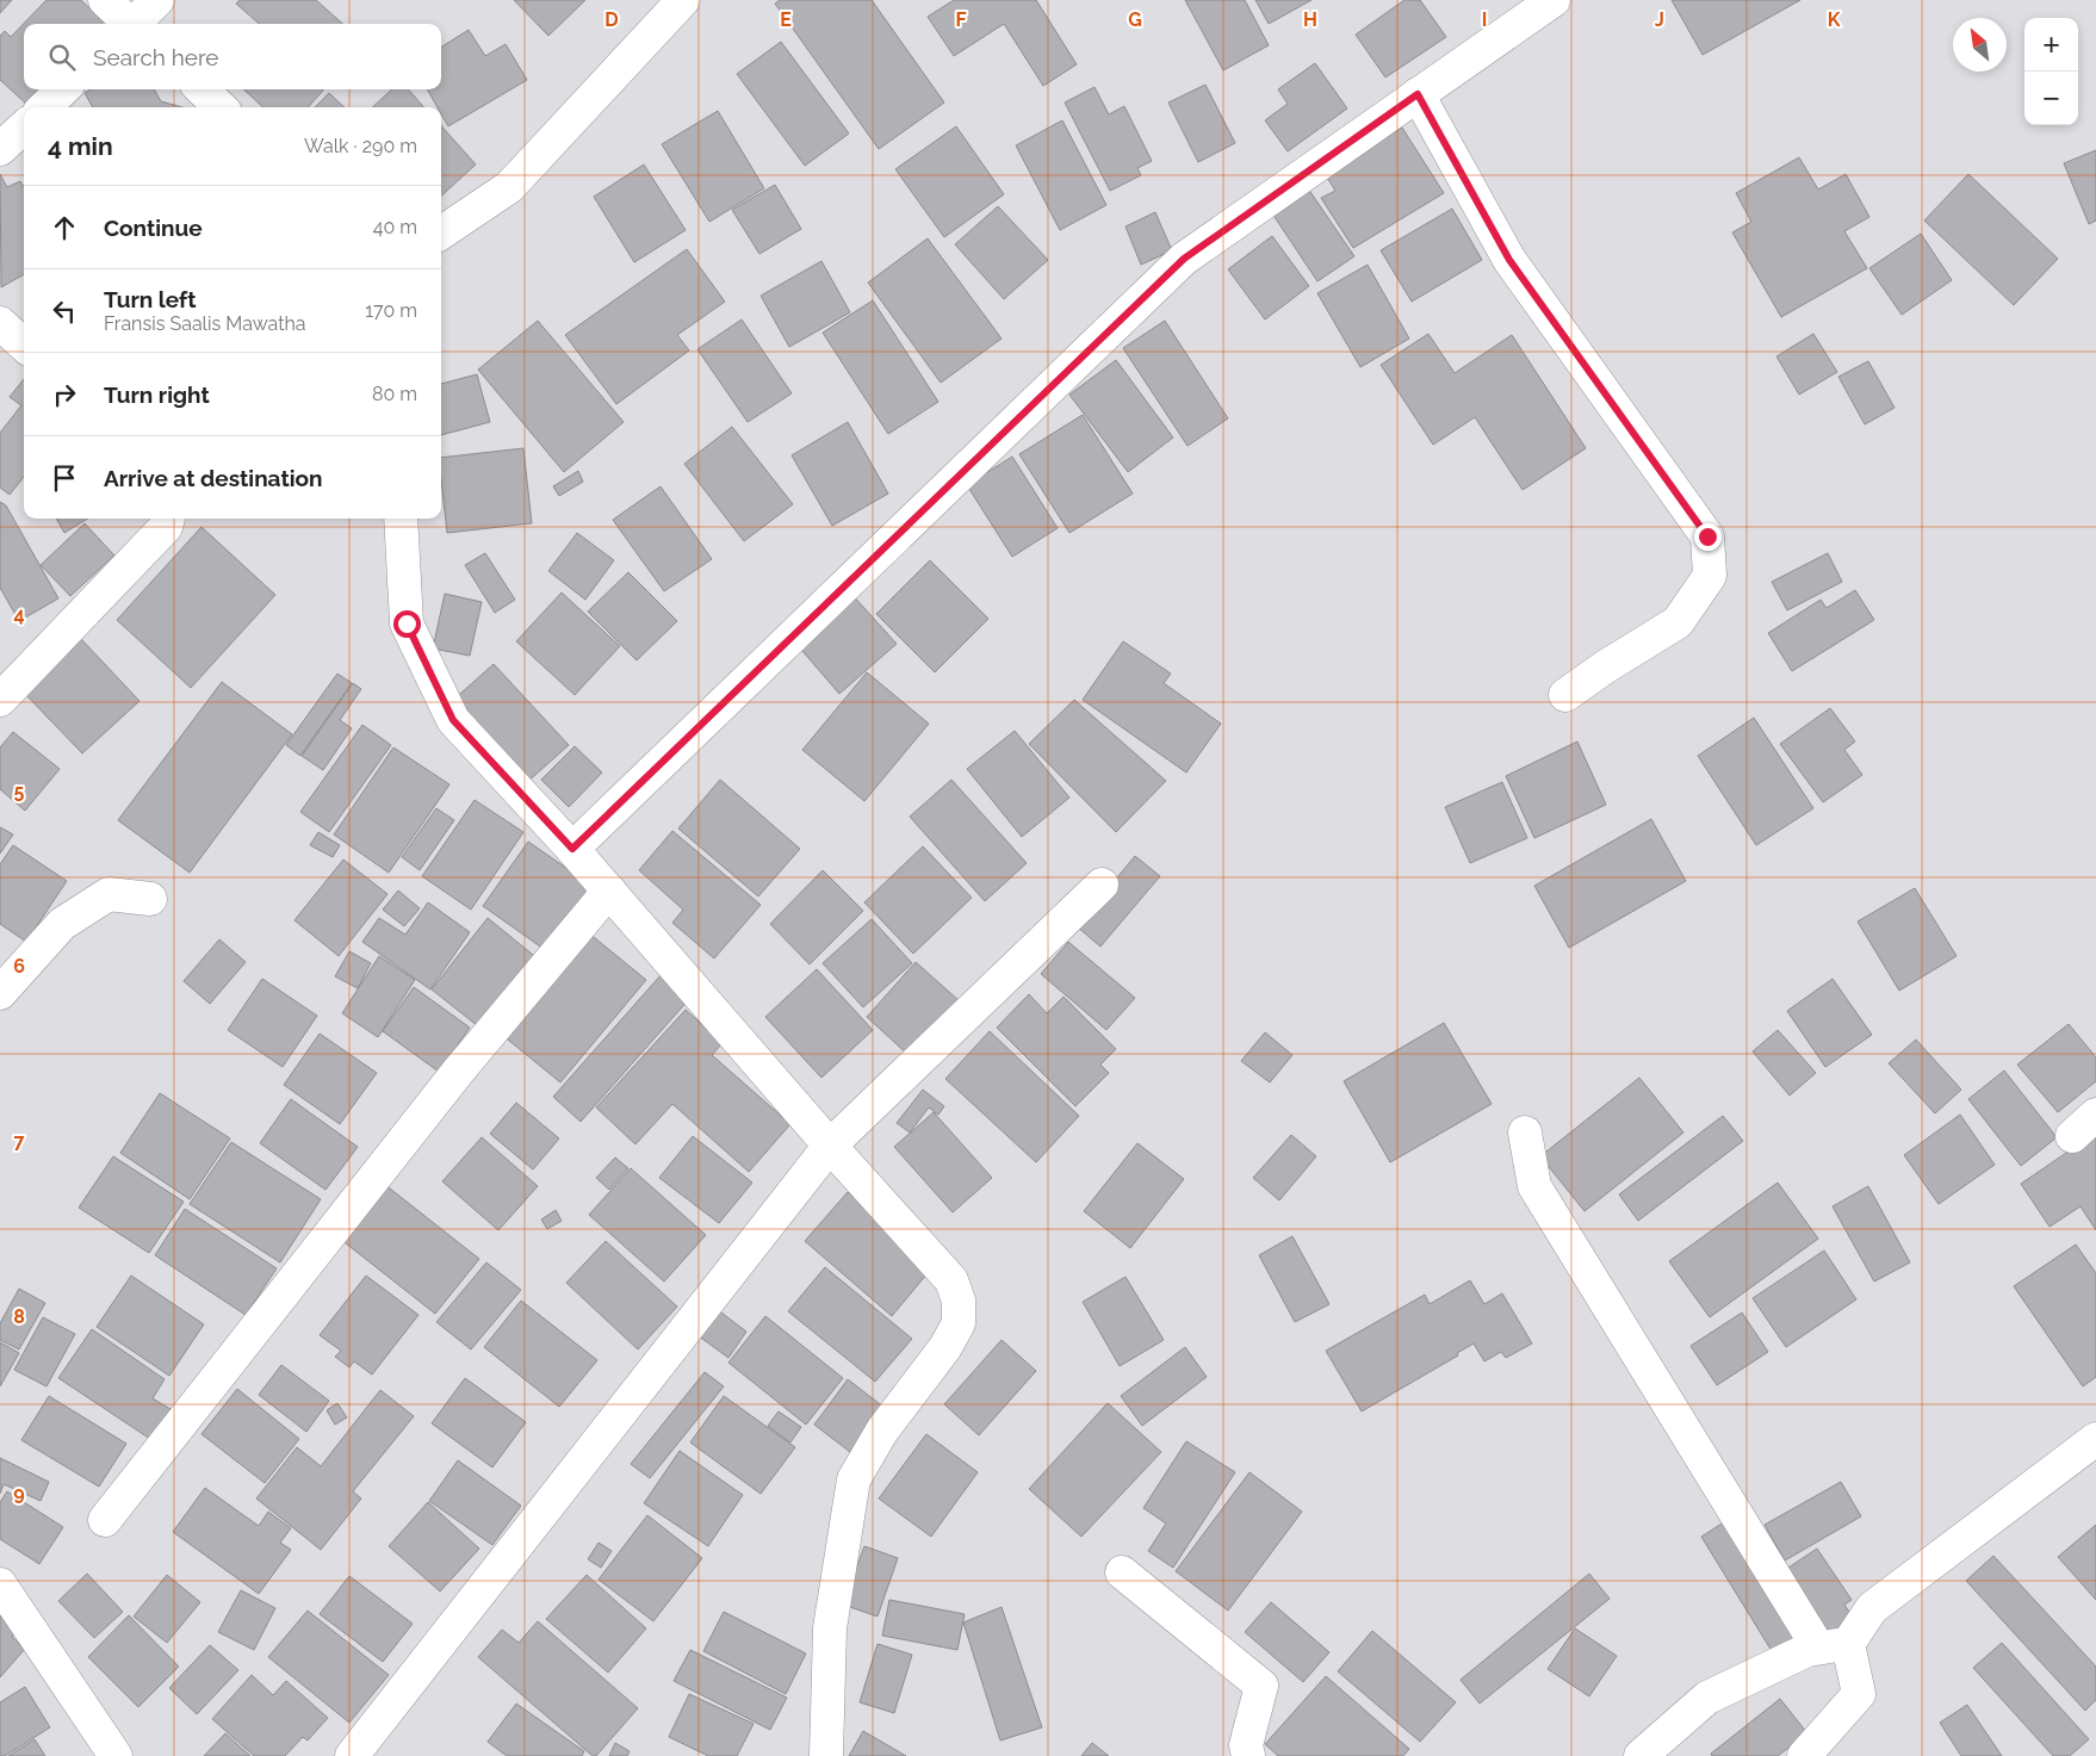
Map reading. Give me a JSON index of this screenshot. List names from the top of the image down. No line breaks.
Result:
{"north":"top left","page":{"map_buttons":["+","−"],"search":"Search here","heading":["4 min","Walk · 290 m"],"list":[["Continue","40 m"],["Turn left","Fransis Saalis Mawatha","170 m"],["Turn right","80 m"],"Arrive at destination"]},"grid":{"columns":["D","E","F","G","H","I","J","K"],"rows":["4","5","6","7","8","9"]}}
